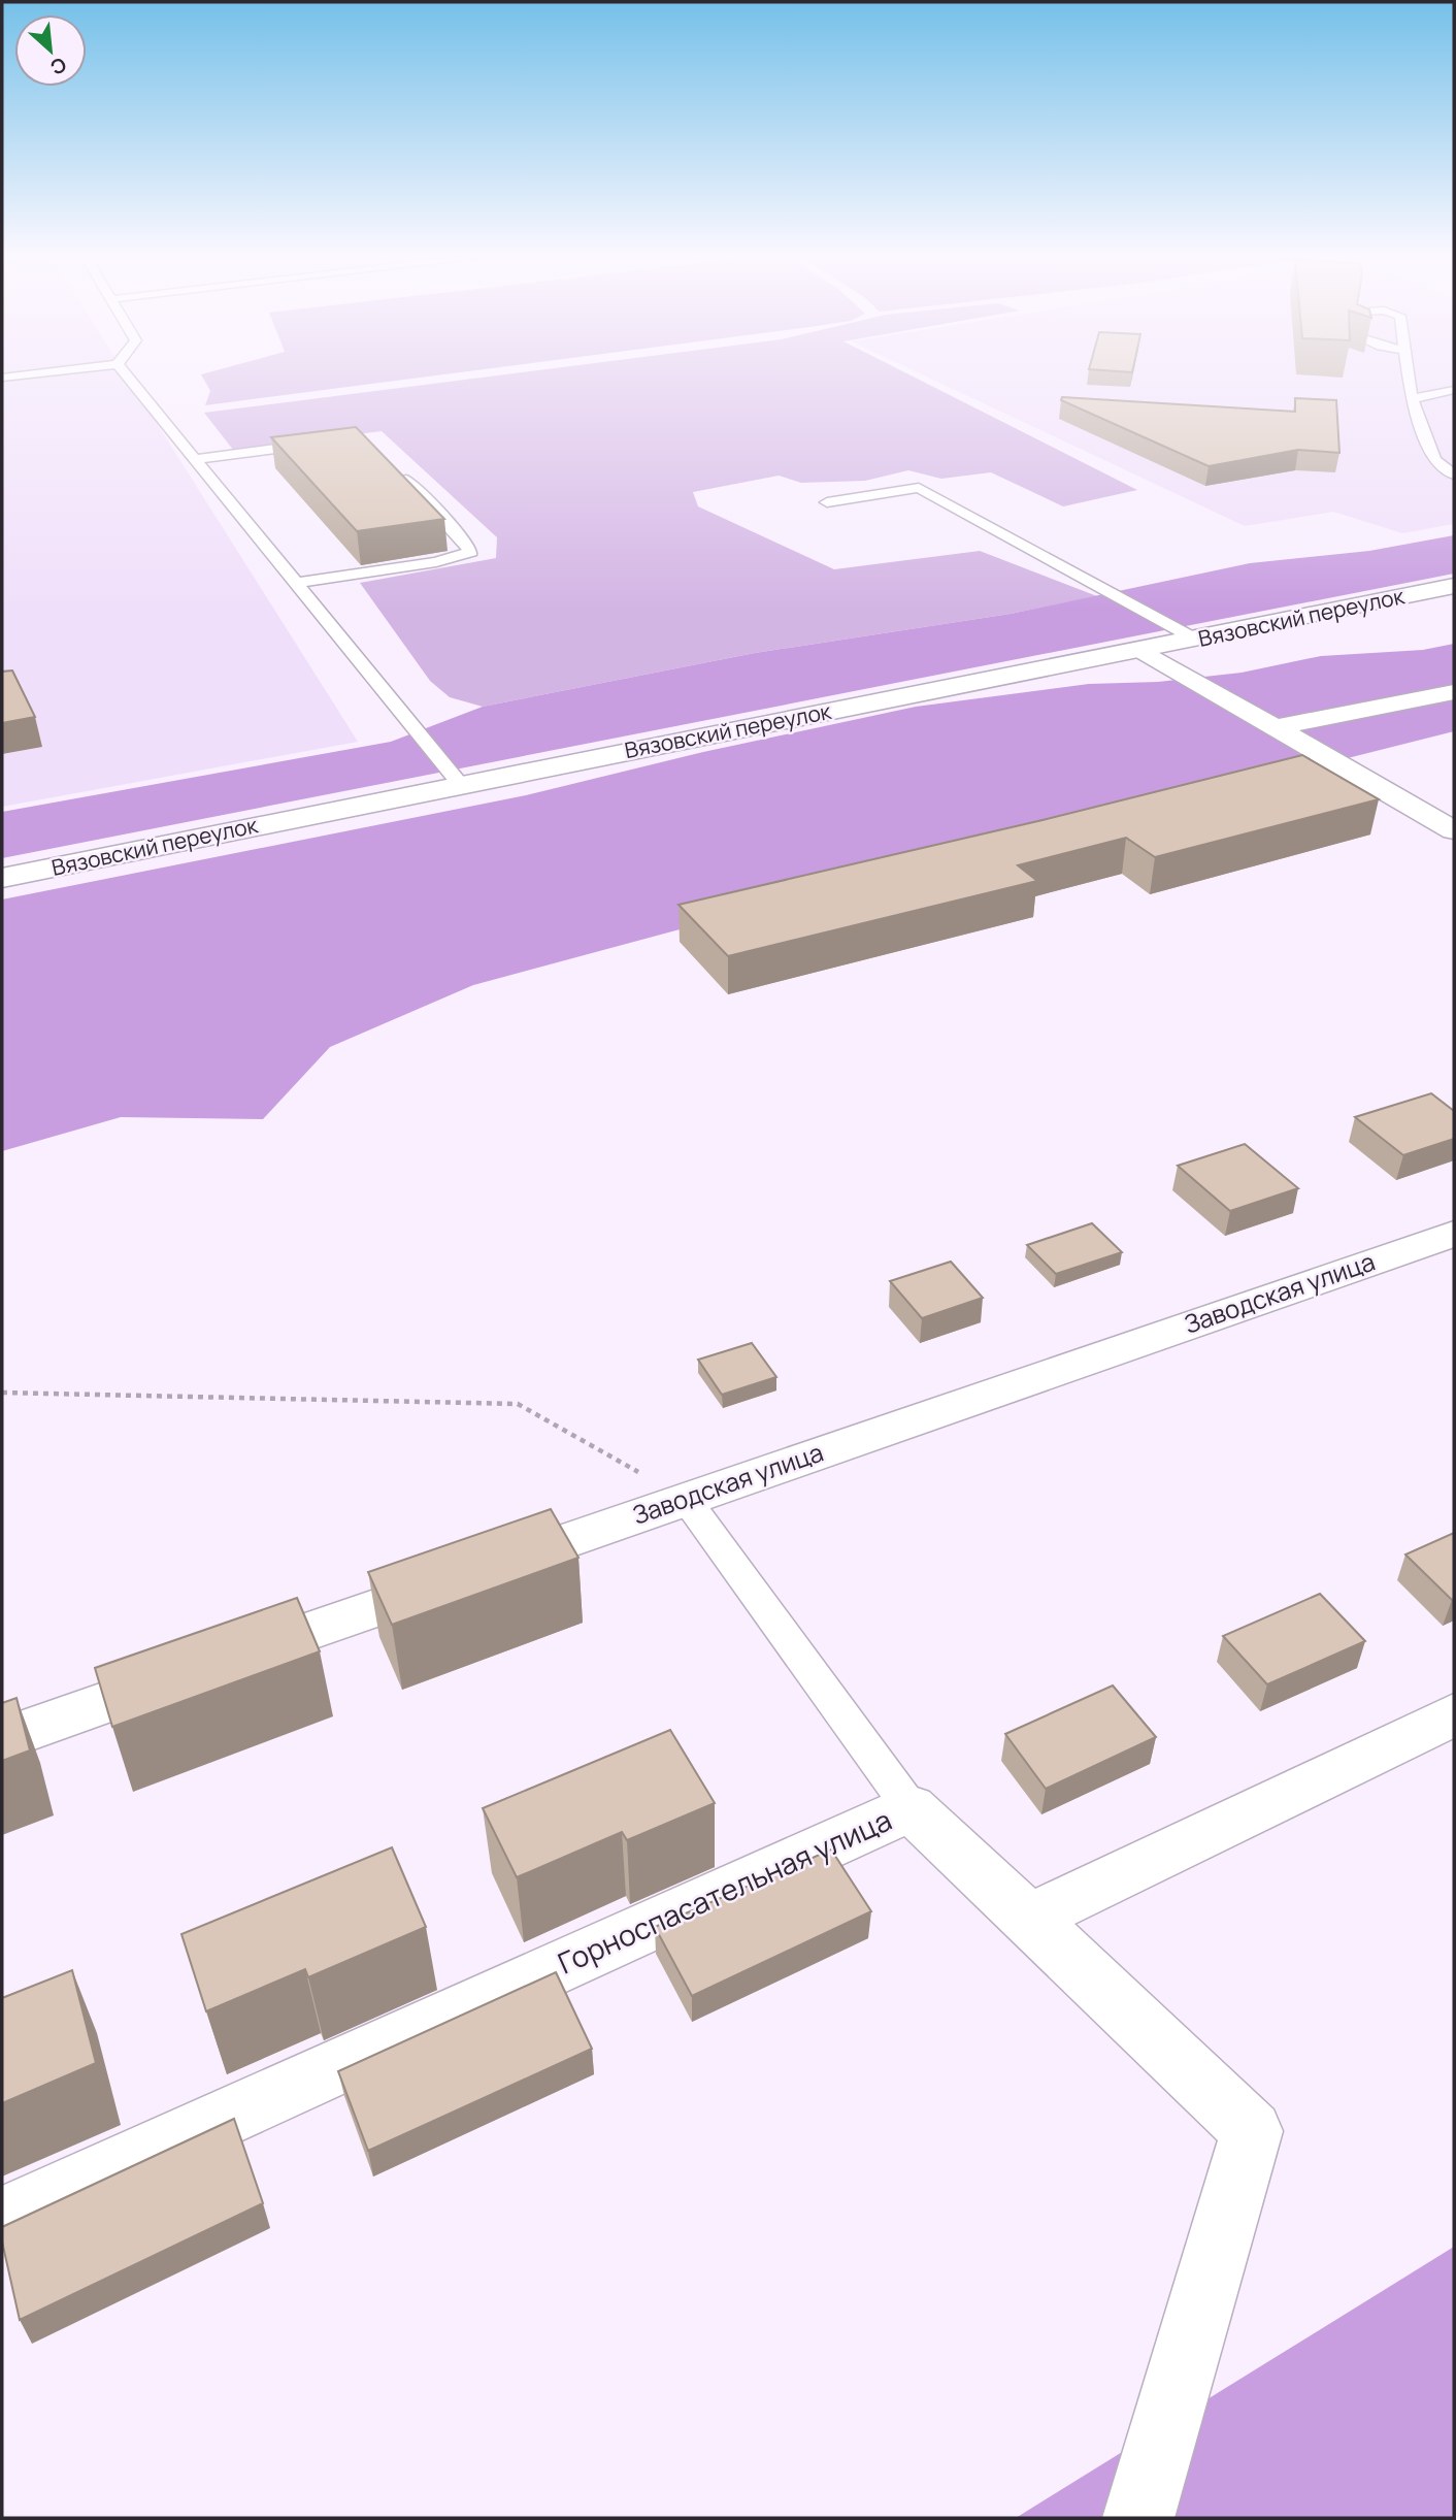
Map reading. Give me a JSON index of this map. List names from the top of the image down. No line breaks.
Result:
{"streets":{"street":["Вязовский переулок","Заводская улица","Горноспасательная улица"]},"north":"bottom right"}
